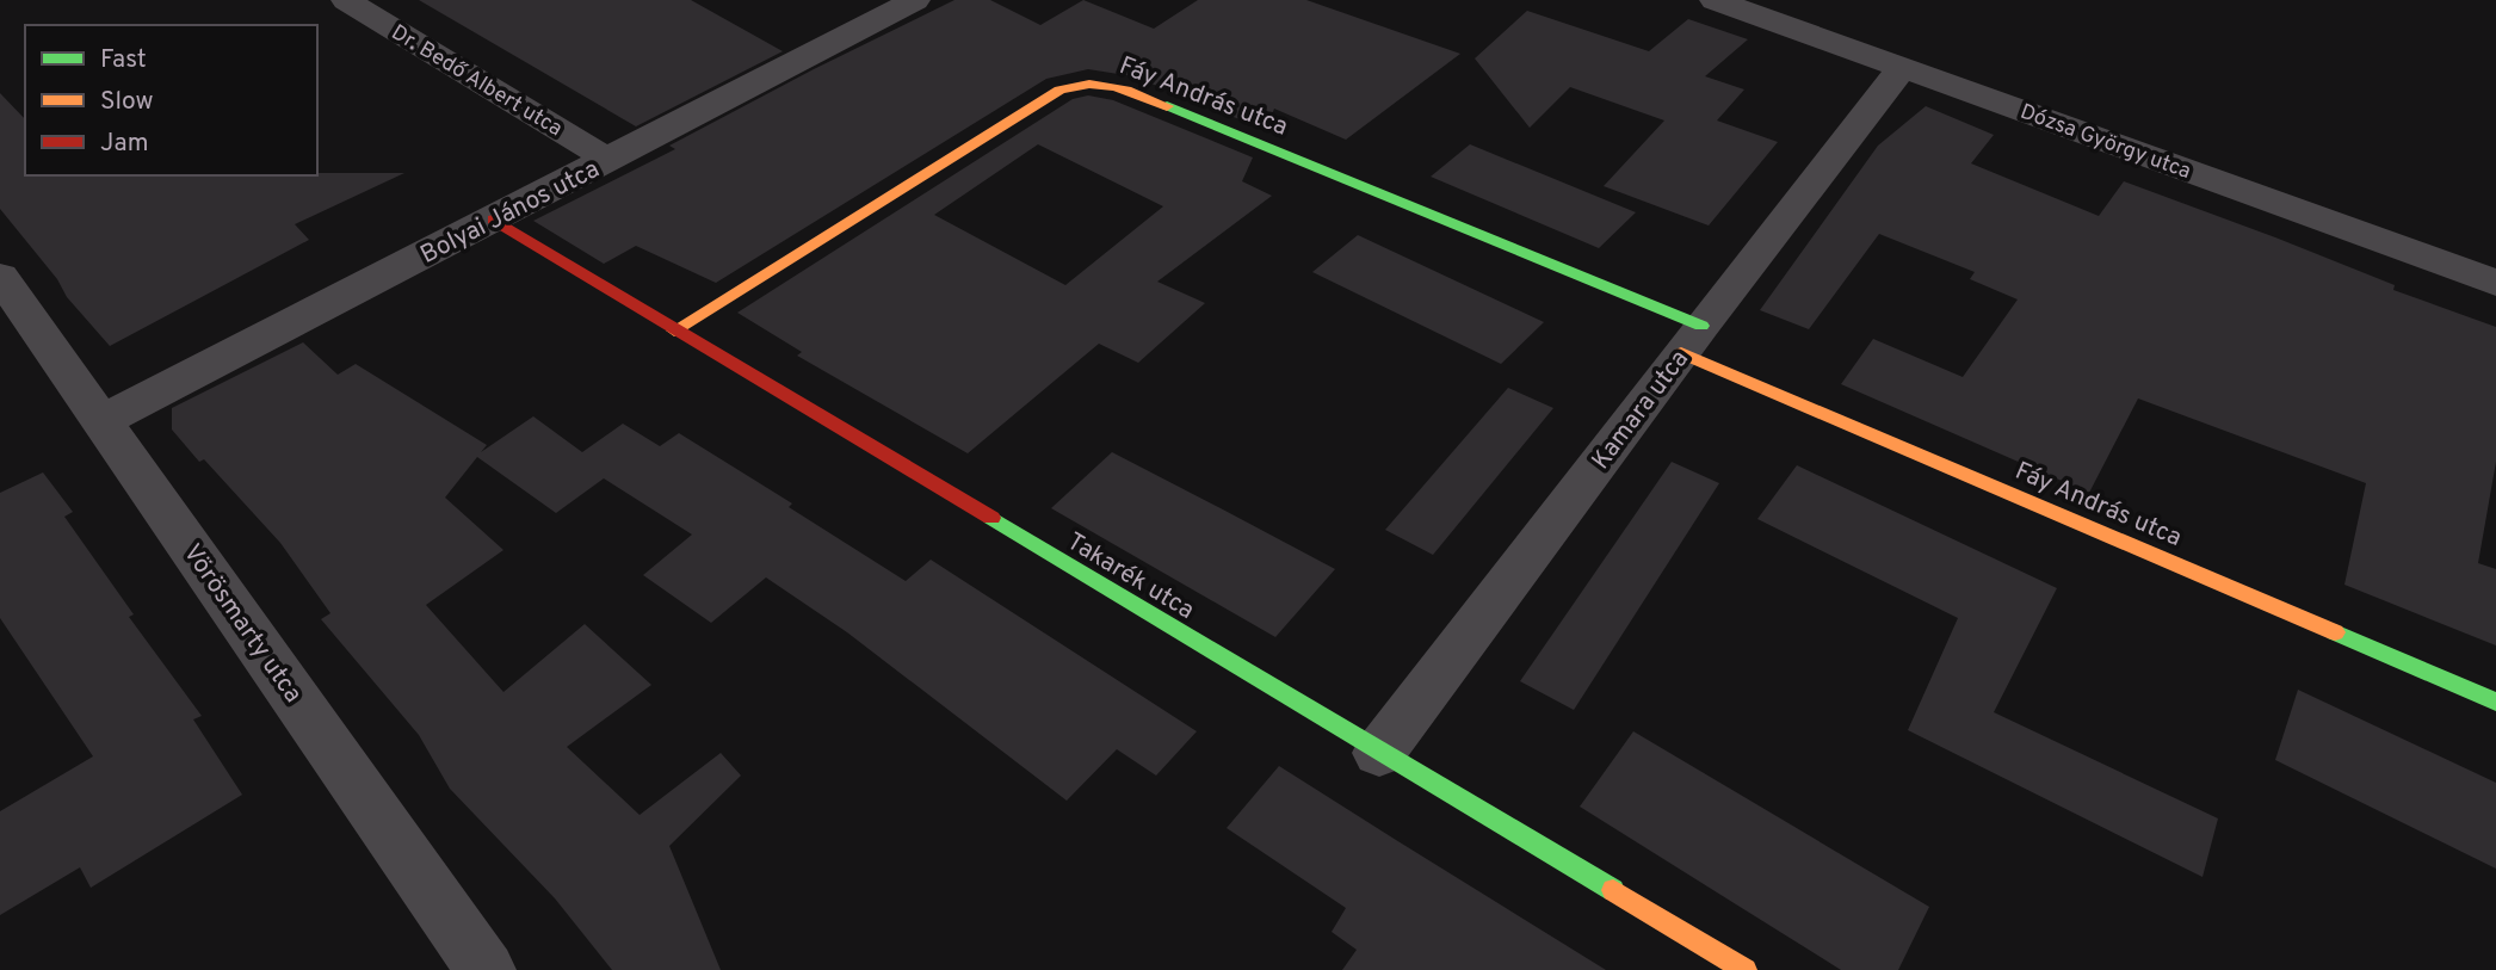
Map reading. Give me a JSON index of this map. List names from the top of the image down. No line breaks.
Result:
{"streets":{"street":["Dr. Bedő Albert utca","Fáy András utca","Dózsa György utca","Bolyai János utca","Kamara utca","Takarék utca","Vörösmarty utca"]},"crossings":[["Dr. Bedő Albert utca","Bolyai János utca"],["Fáy András utca","Kamara utca"],["Fáy András utca","Takarék utca"],["Dózsa György utca","Kamara utca"],["Bolyai János utca","Takarék utca"],["Bolyai János utca","Vörösmarty utca"],["Kamara utca","Takarék utca"]],"legend":["Fast","Slow","Jam"]}
